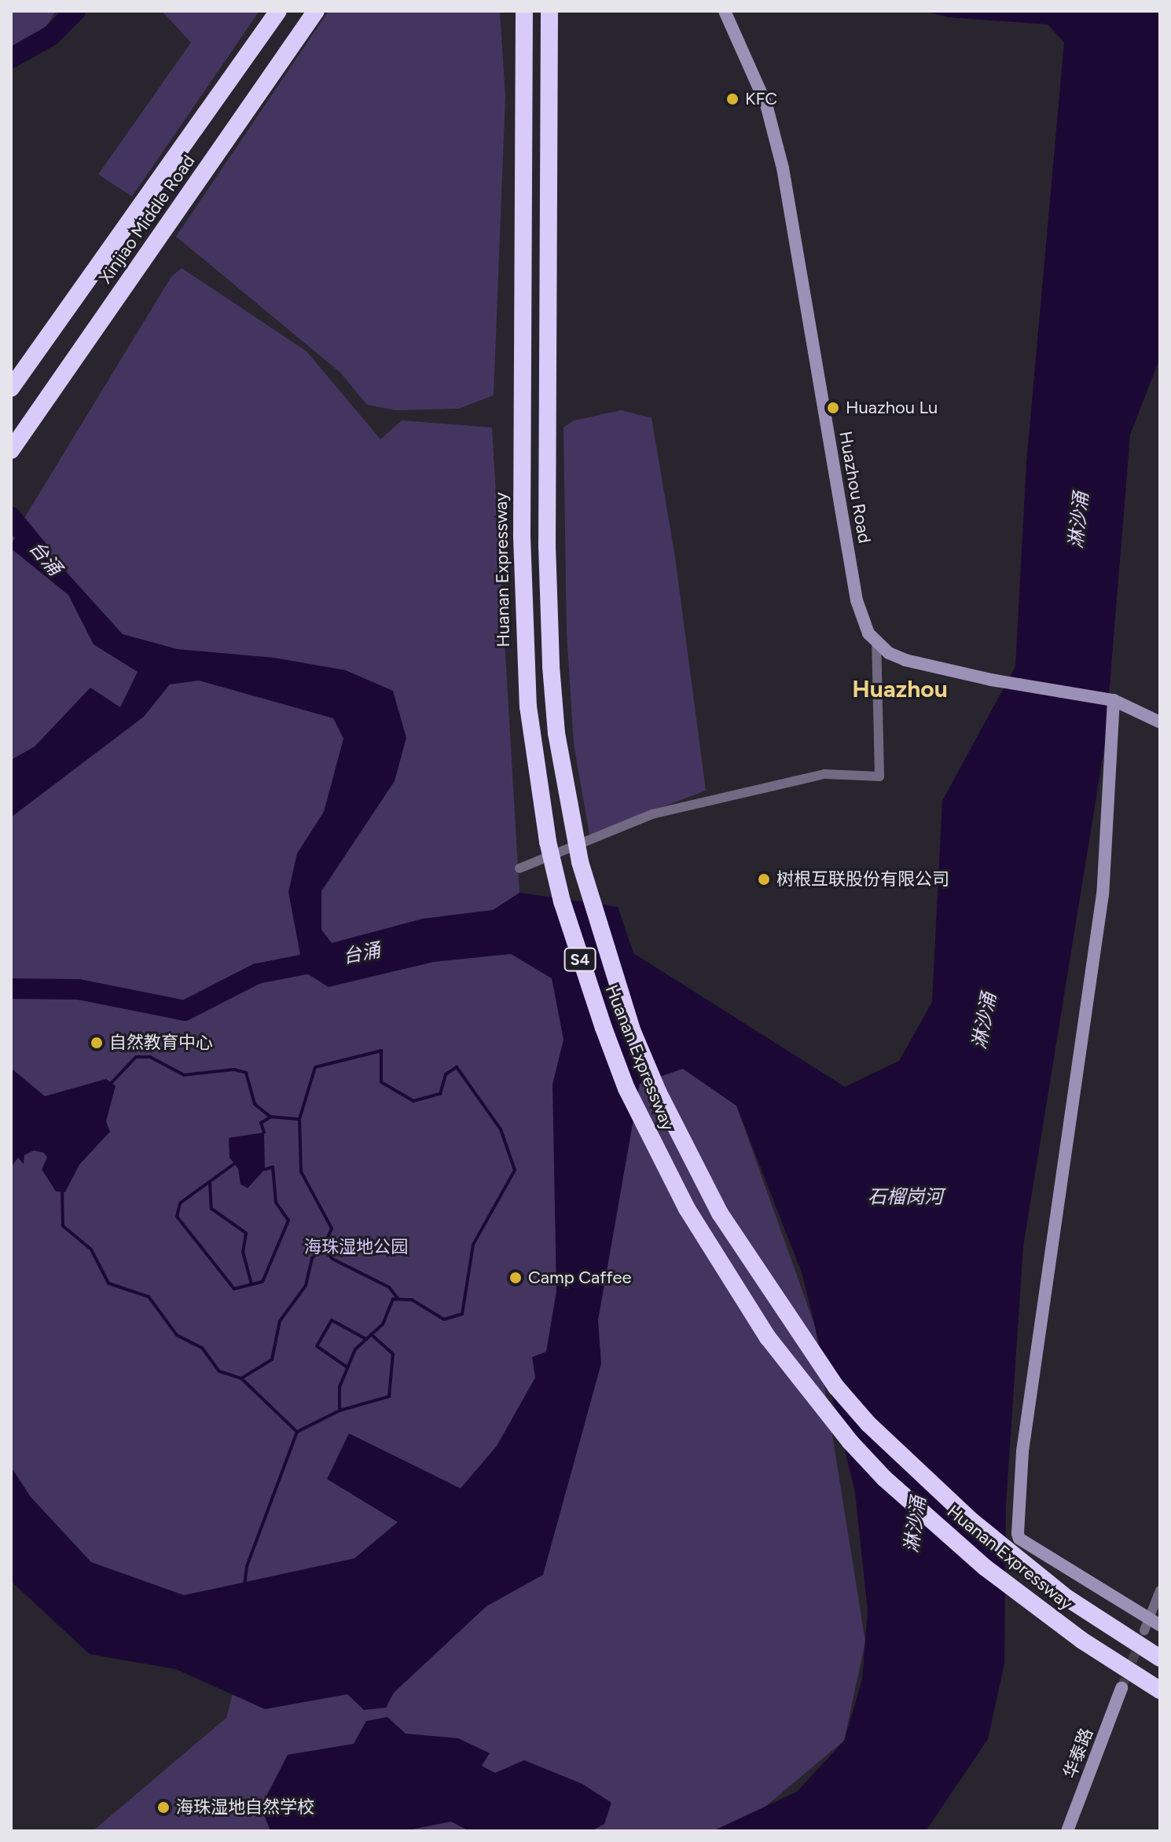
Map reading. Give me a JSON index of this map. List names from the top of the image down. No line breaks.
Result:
{"streets":{"highway":["Xinjiao Middle Road","Huanan Expressway","S4"],"street":["Huazhou Road","华泰路"]},"districts":["Huazhou"],"water":["淋沙涌","台涌","石榴岗河"],"parks":["海珠湿地公园"],"places":["KFC","Huazhou Lu","树根互联股份有限公司","自然教育中心","Camp Caffee","海珠湿地自然学校"]}
